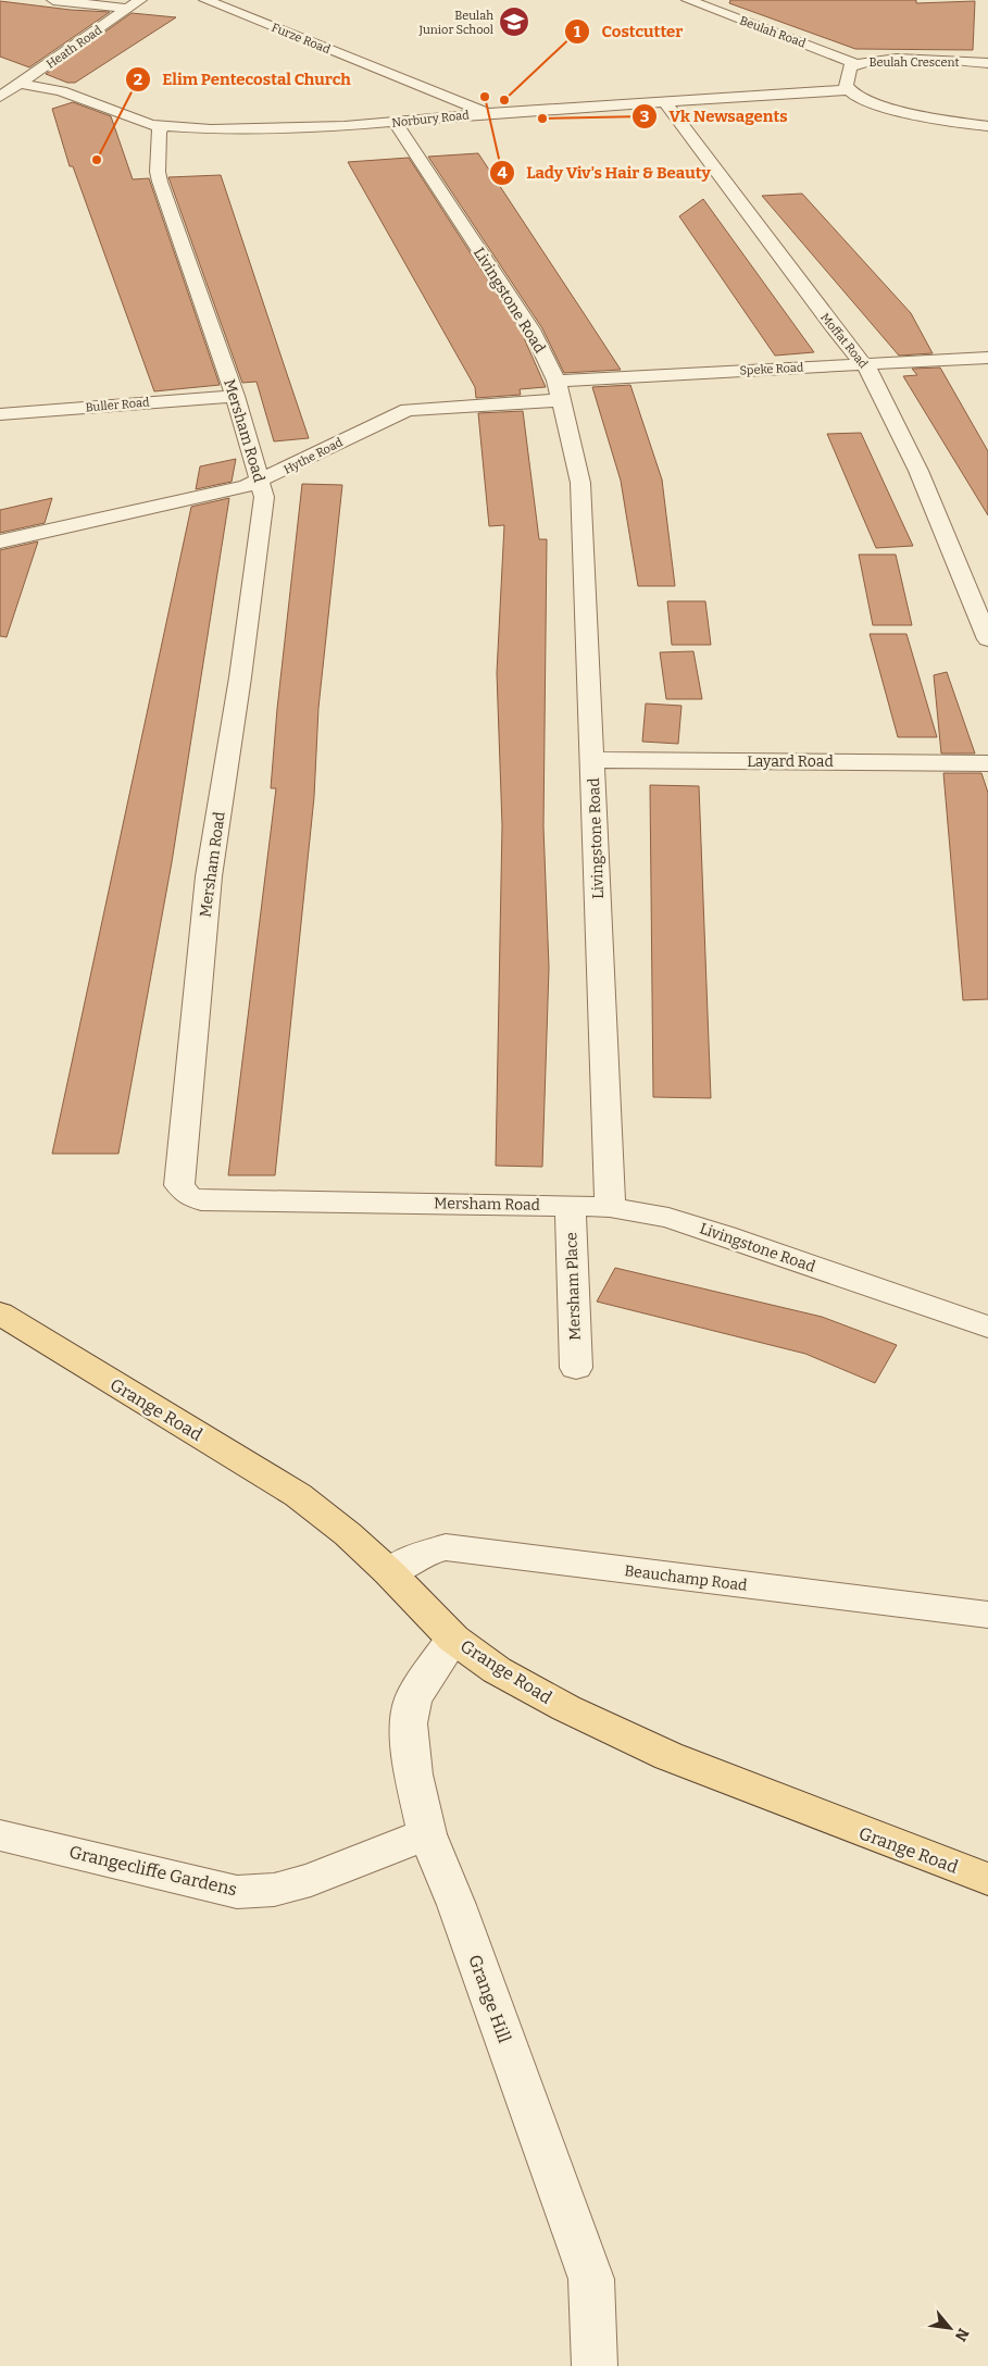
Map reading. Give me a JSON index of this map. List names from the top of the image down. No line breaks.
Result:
{"streets":{"main road":["Grange Road"],"street":["Beulah Road","Furze Road","Heath Road","Beulah Crescent","Norbury Road","Livingstone Road","Moffat Road","Speke Road","Buller Road","Mersham Road","Hythe Road","Layard Road","Mersham Place","Beauchamp Road","Grangecliffe Gardens","Grange Hill"]},"crossings":[["Beulah Road","Beulah Crescent"],["Furze Road","Norbury Road"],["Heath Road","Norbury Road"],["Beulah Crescent","Norbury Road"],["Norbury Road","Livingstone Road"],["Norbury Road","Moffat Road"],["Norbury Road","Mersham Road"],["Livingstone Road","Speke Road"],["Livingstone Road","Mersham Road"],["Livingstone Road","Hythe Road"],["Livingstone Road","Layard Road"],["Moffat Road","Speke Road"],["Speke Road","Hythe Road"],["Buller Road","Mersham Road"],["Mersham Road","Hythe Road"],["Mersham Road","Mersham Place"],["Grange Road","Beauchamp Road"],["Grange Road","Grange Hill"],["Grangecliffe Gardens","Grange Hill"]],"places":{"school or university":["Beulah Junior School"],"other":["Lady Viv's Hair & Beauty","Costcutter","Vk Newsagents","Elim Pentecostal Church"]},"north":"bottom right"}
